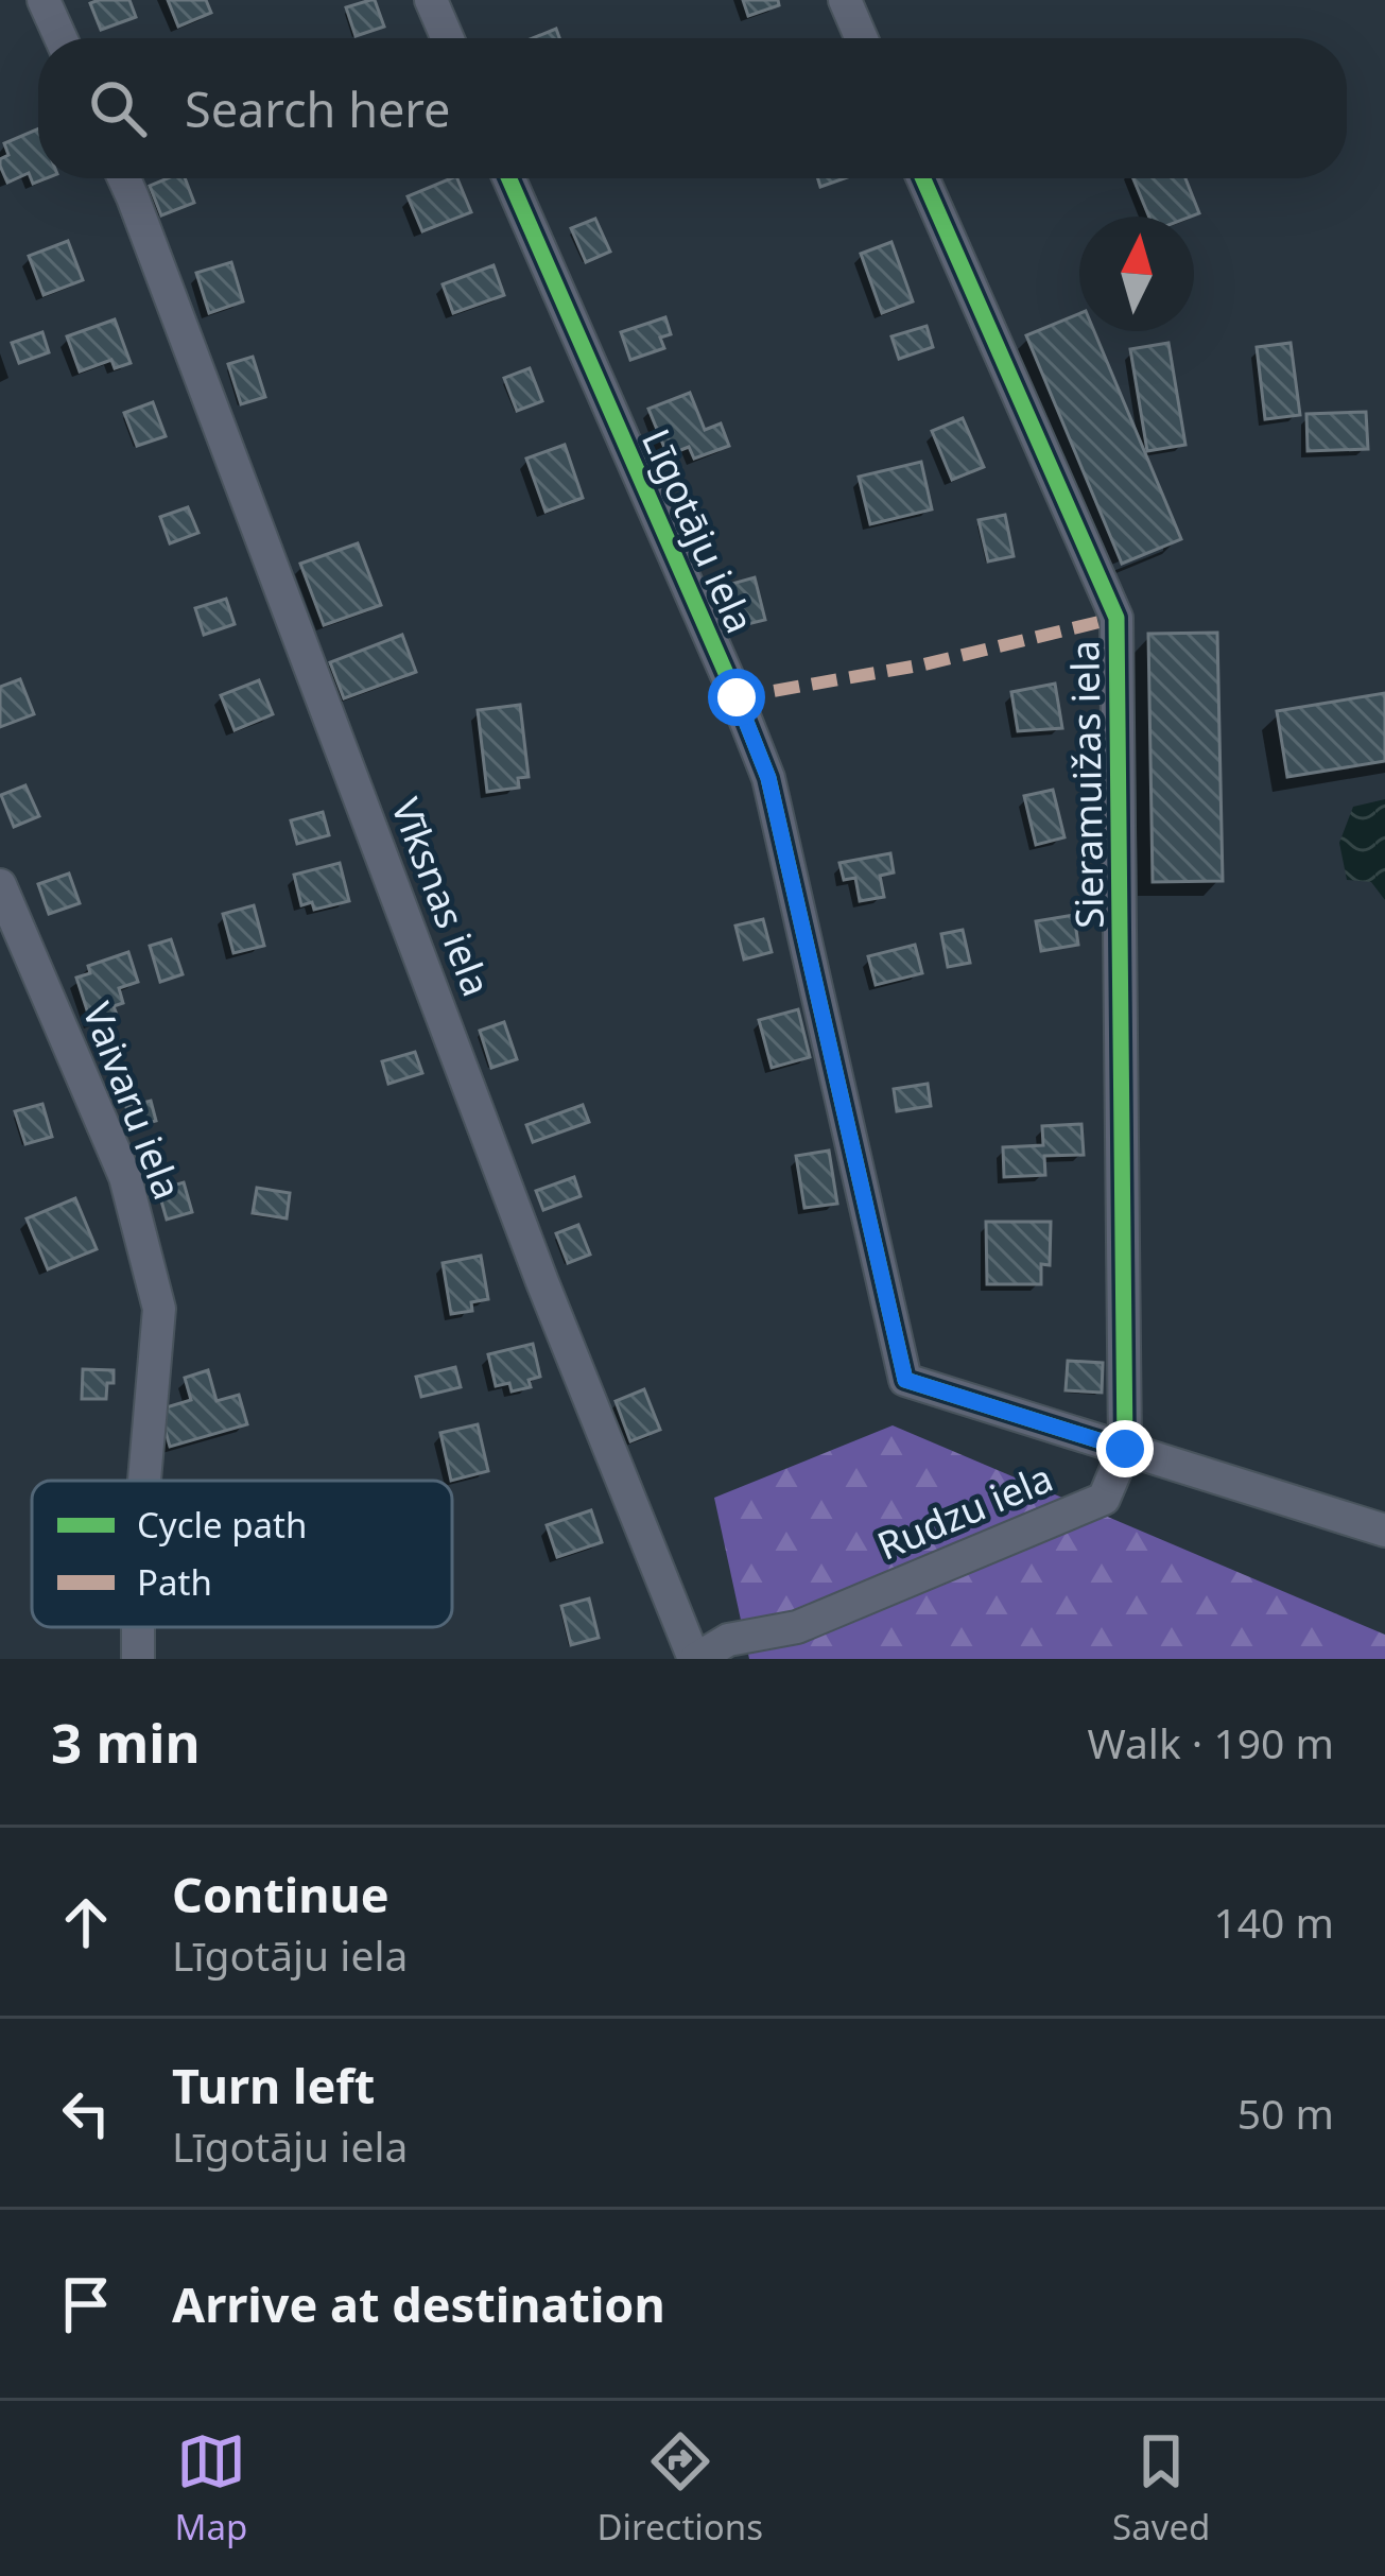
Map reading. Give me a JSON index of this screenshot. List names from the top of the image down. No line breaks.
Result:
{"streets":{"street":["Līgotāju iela","Sieramuižas iela","Vīksnas iela","Vaivaru iela","Rudzu iela"]},"crossings":[["Līgotāju iela","Sieramuižas iela"],["Līgotāju iela","Rudzu iela"],["Sieramuižas iela","Rudzu iela"],["Vīksnas iela","Rudzu iela"]],"legend":["Cycle path","Path"],"north":"top","page":{"search":"Search here","heading":["3 min","Walk · 190 m"],"list":[["Continue","Līgotāju iela","140 m"],["Turn left","Līgotāju iela","50 m"],"Arrive at destination"],"nav":["Map","Directions","Saved"]}}
